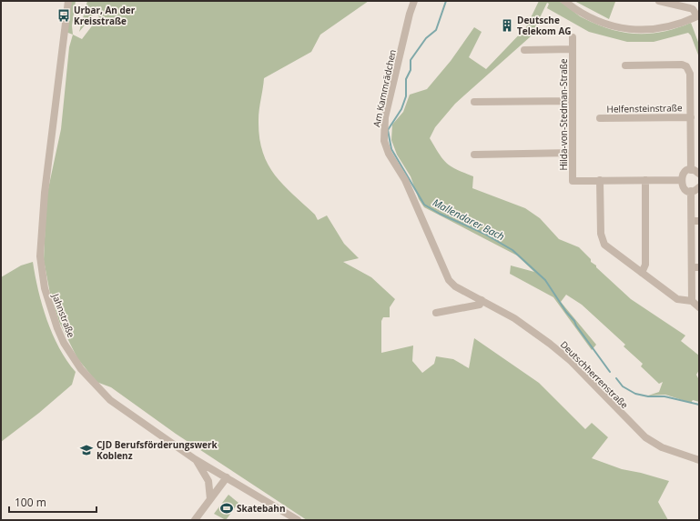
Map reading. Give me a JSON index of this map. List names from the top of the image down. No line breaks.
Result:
{"streets":{"street":["Am Kammrädchen","Helfensteinstraße","Hilda-von-Stedman-Straße","Jahnstraße","Deutschherrenstraße"]},"crossings":[["Am Kammrädchen","Deutschherrenstraße"]],"water":["Mallendarer Bach"],"places":{"bus stop":["Urbar, An der Kreisstraße"],"building":["Deutsche Telekom AG"],"school or university":["CJD Berufsförderungswerk Koblenz"],"sports":["Skatebahn"]},"scale_bar":"100 m"}
